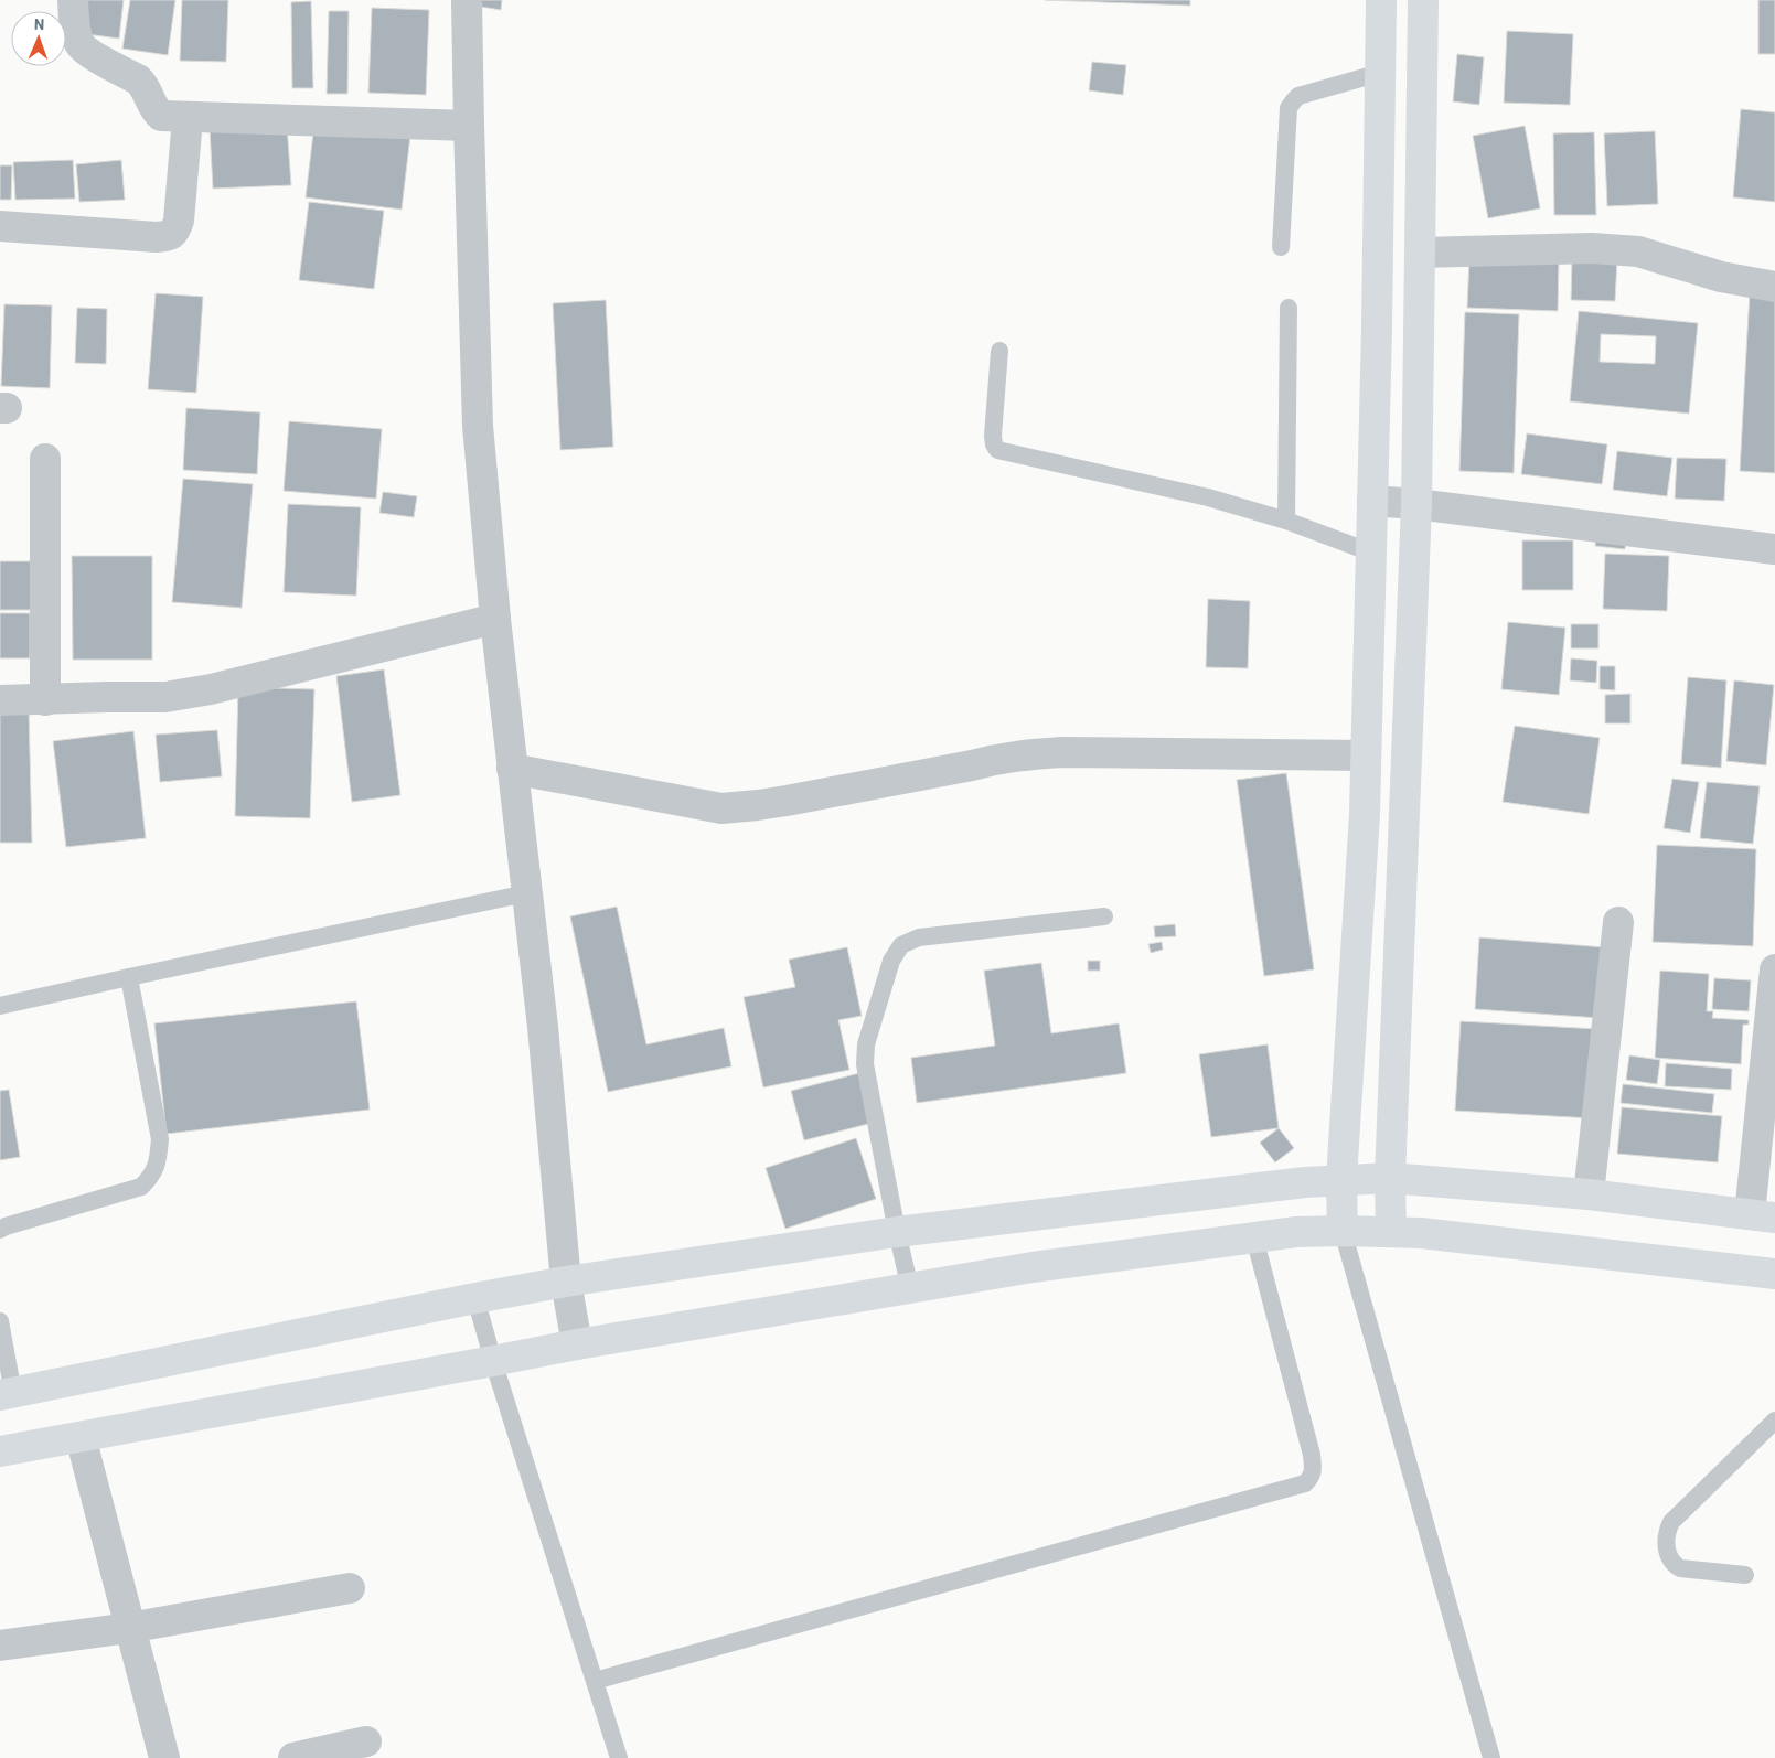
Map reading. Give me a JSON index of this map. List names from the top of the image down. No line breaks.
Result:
{"north":"top"}
